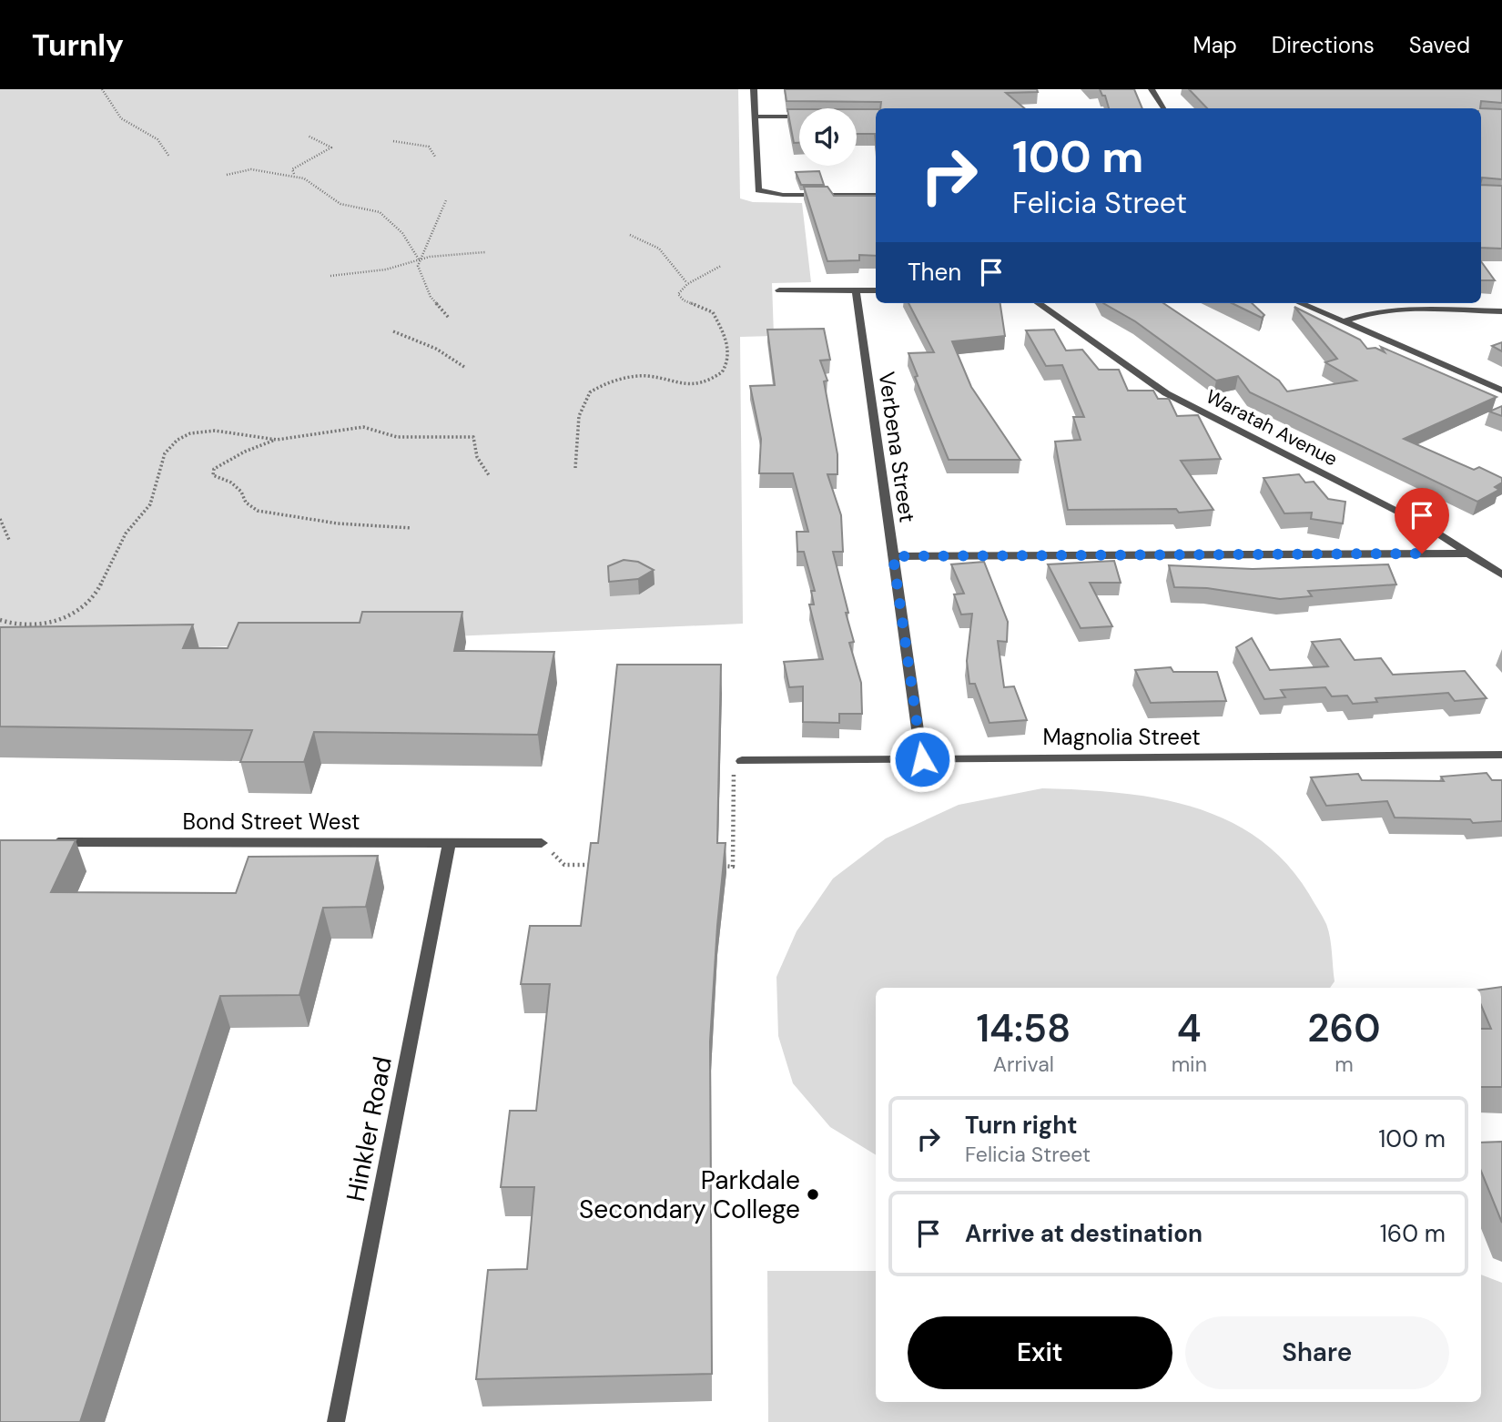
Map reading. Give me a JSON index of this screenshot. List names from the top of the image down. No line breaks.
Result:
{"streets":{"street":["Waratah Avenue","Verbena Street","Magnolia Street","Bond Street West","Hinkler Road"]},"crossings":[["Verbena Street","Magnolia Street"],["Bond Street West","Hinkler Road"]],"places":["Parkdale Secondary College"],"page":{"header":"Turnly","nav":["Map","Directions","Saved"],"turn":["100 m","Felicia Street"],"then":"Then","eta":["14:58","Arrival","4","min","260","m"],"list":[{"name":"Turn right","note":"Felicia Street","value":"100 m"},{"name":"Arrive at destination","value":"160 m"}],"buttons":["Exit","Share"]}}
